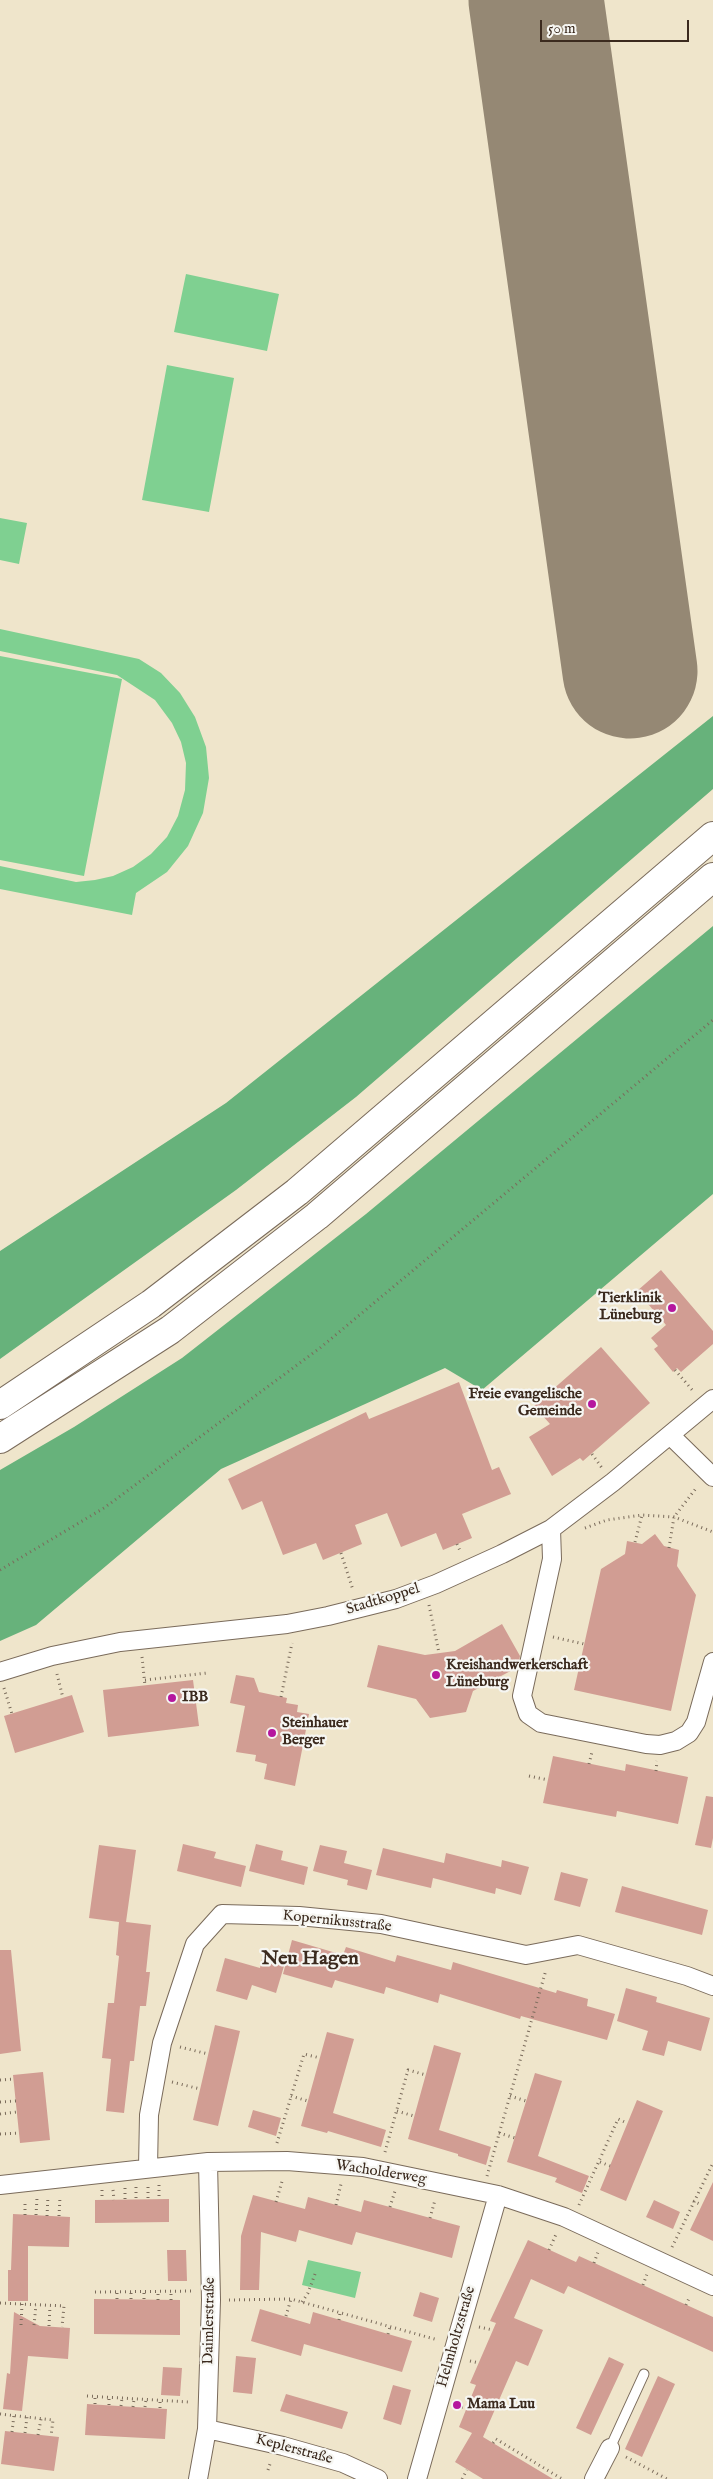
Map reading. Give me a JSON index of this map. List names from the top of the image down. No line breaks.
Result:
{"streets":{"street":["Stadtkoppel","Kopernikusstraße","Wacholderweg","Daimlerstraße","Helmholtzstraße","Keplerstraße"]},"crossings":[["Kopernikusstraße","Wacholderweg"],["Wacholderweg","Daimlerstraße"],["Wacholderweg","Helmholtzstraße"],["Daimlerstraße","Keplerstraße"]],"districts":["Neu Hagen"],"places":["Tierklinik Lüneburg","Freie evangelische Gemeinde","Kreishandwerkerschaft Lüneburg","IBB","Steinhauer Berger","Mama Luu"],"scale_bar":"50 m"}
